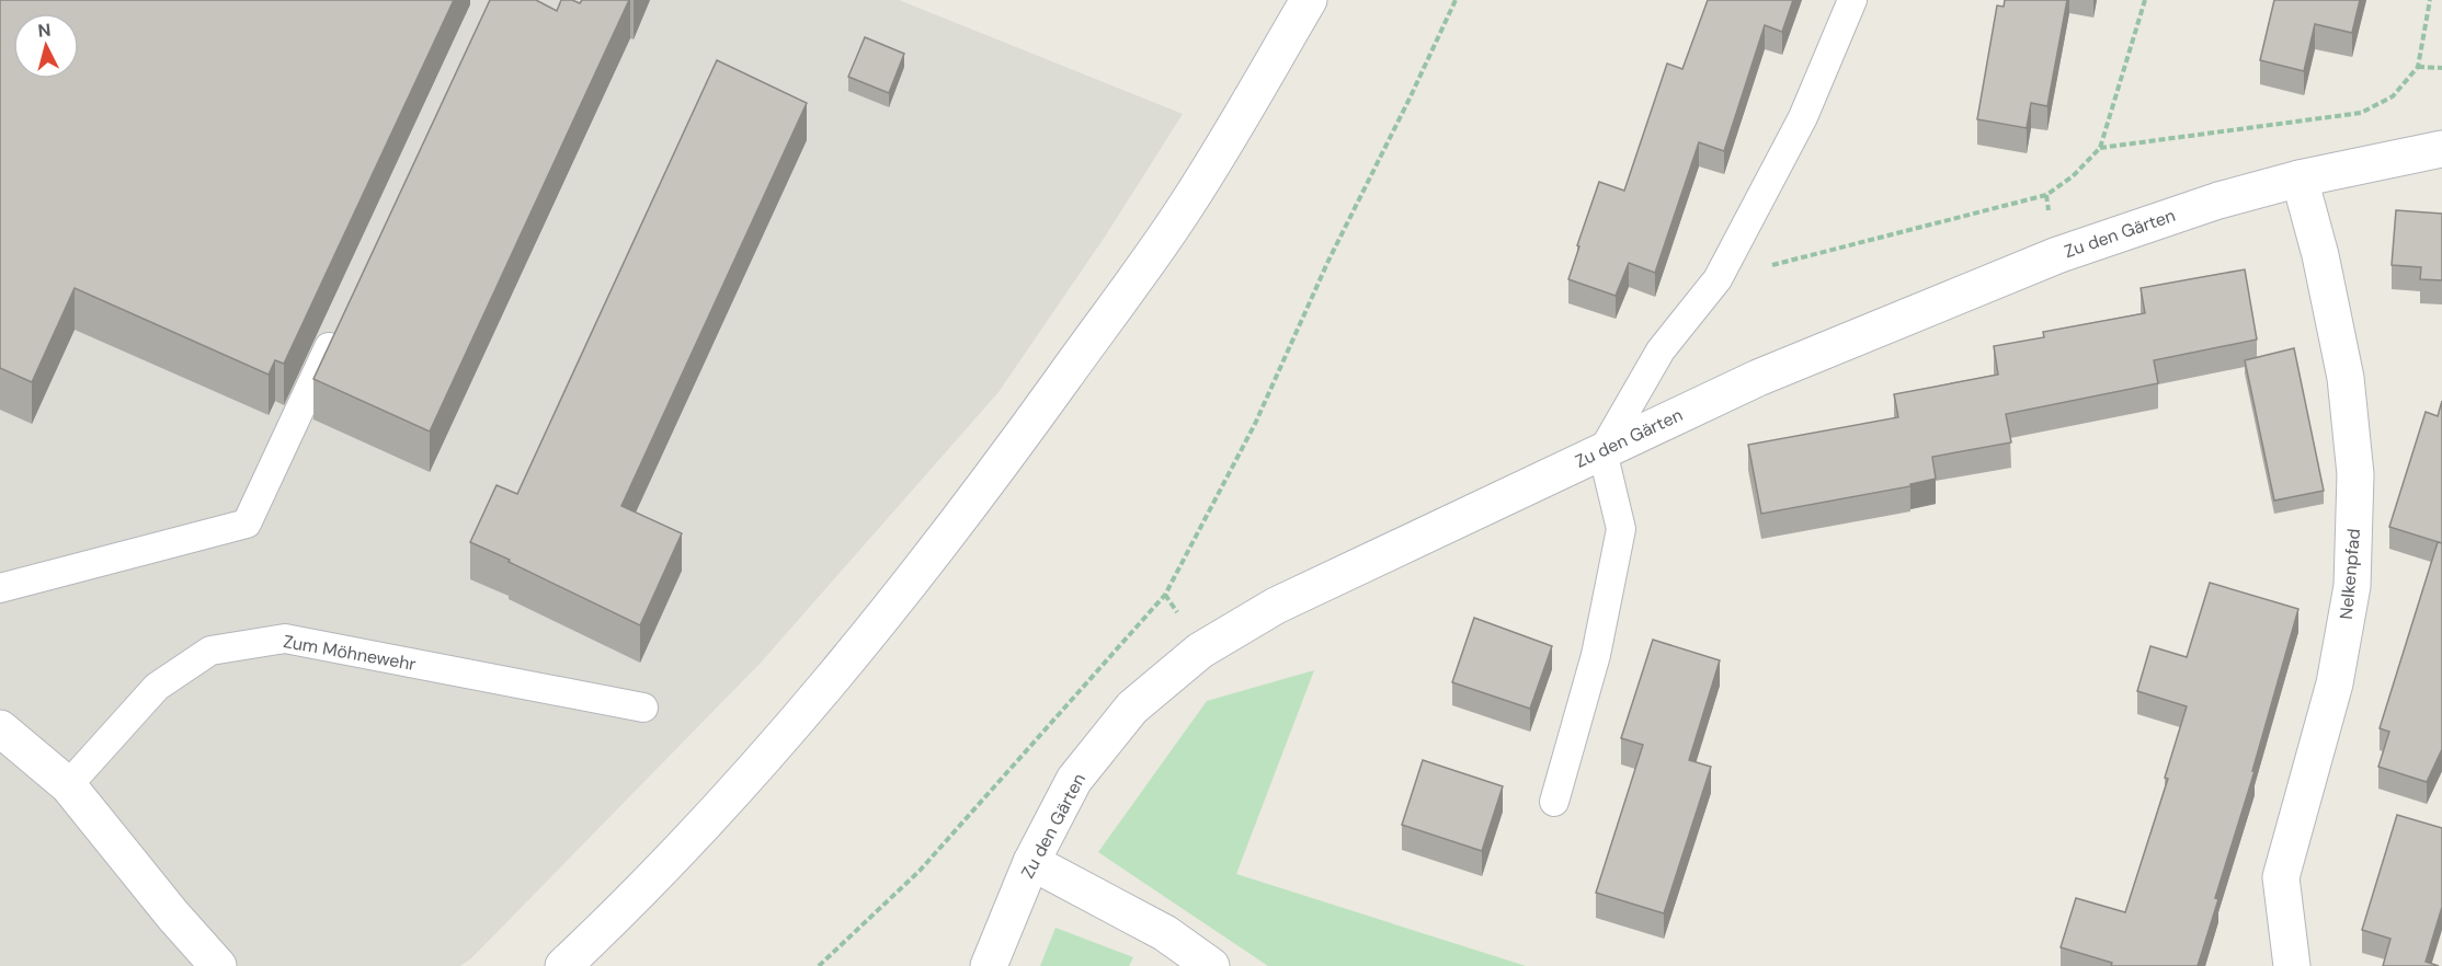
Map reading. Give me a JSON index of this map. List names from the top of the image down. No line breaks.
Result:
{"streets":{"street":["Zu den Gärten","Nelkenpfad"],"lane":["Zum Möhnewehr"]},"crossings":[["Zu den Gärten","Nelkenpfad"]],"north":"top"}
